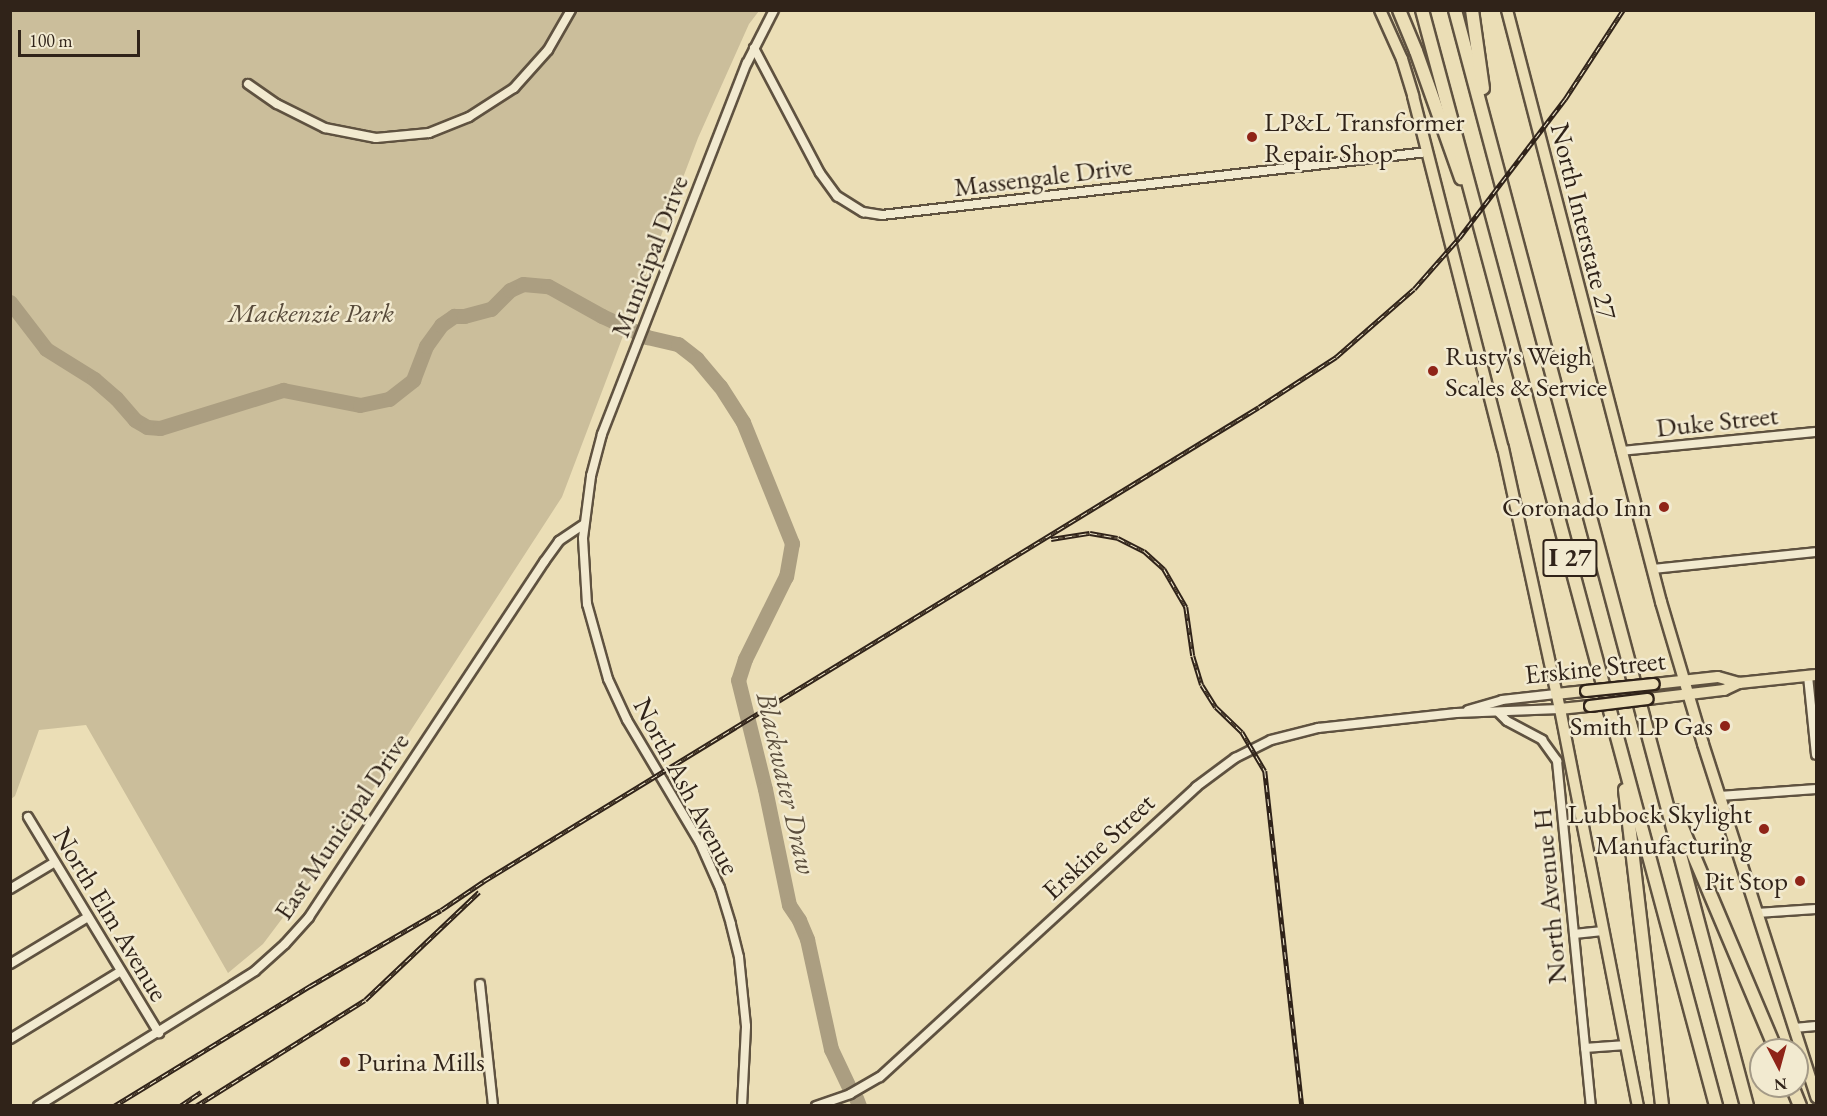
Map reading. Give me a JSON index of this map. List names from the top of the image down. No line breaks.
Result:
{"streets":{"highway":["I 27"],"main road":["North Interstate 27","Erskine Street"],"street":["Massengale Drive","Municipal Drive","Duke Street","North Ash Avenue","East Municipal Drive","North Avenue H","North Elm Avenue"]},"crossings":[["Massengale Drive","Municipal Drive"],["North Interstate 27","Duke Street"],["North Interstate 27","Erskine Street"],["Municipal Drive","North Ash Avenue"],["Municipal Drive","East Municipal Drive"],["Erskine Street","North Avenue H"],["North Ash Avenue","East Municipal Drive"],["East Municipal Drive","North Elm Avenue"]],"water":["Blackwater Draw"],"parks":["Mackenzie Park"],"places":["LP&L Transformer Repair Shop","Rusty's Weigh Scales & Service","Coronado Inn","Smith LP Gas","Lubbock Skylight Manufacturing","Pit Stop","Purina Mills"],"scale_bar":"100 m","north":"bottom"}
